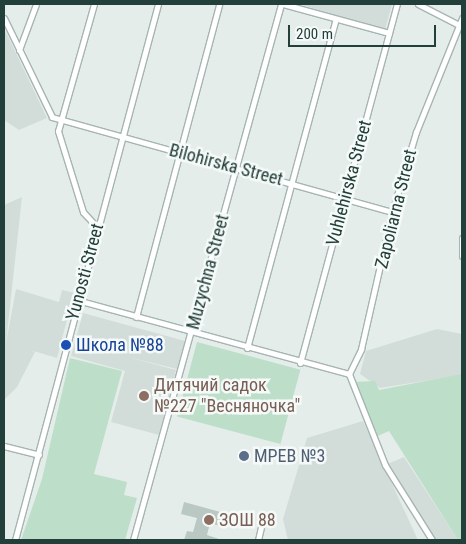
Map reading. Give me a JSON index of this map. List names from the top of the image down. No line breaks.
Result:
{"streets":{"street":["Bilohirska Street","Vuhlehirska Street","Zapoliarna Street","Yunosti Street","Muzychna Street"]},"crossings":[["Bilohirska Street","Vuhlehirska Street"],["Bilohirska Street","Zapoliarna Street"],["Bilohirska Street","Yunosti Street"],["Bilohirska Street","Muzychna Street"]],"places":["Школа №88","Дитячий садок №227 \"Весняночка\"","МРЕВ №3","ЗОШ 88"],"scale_bar":"200 m"}
